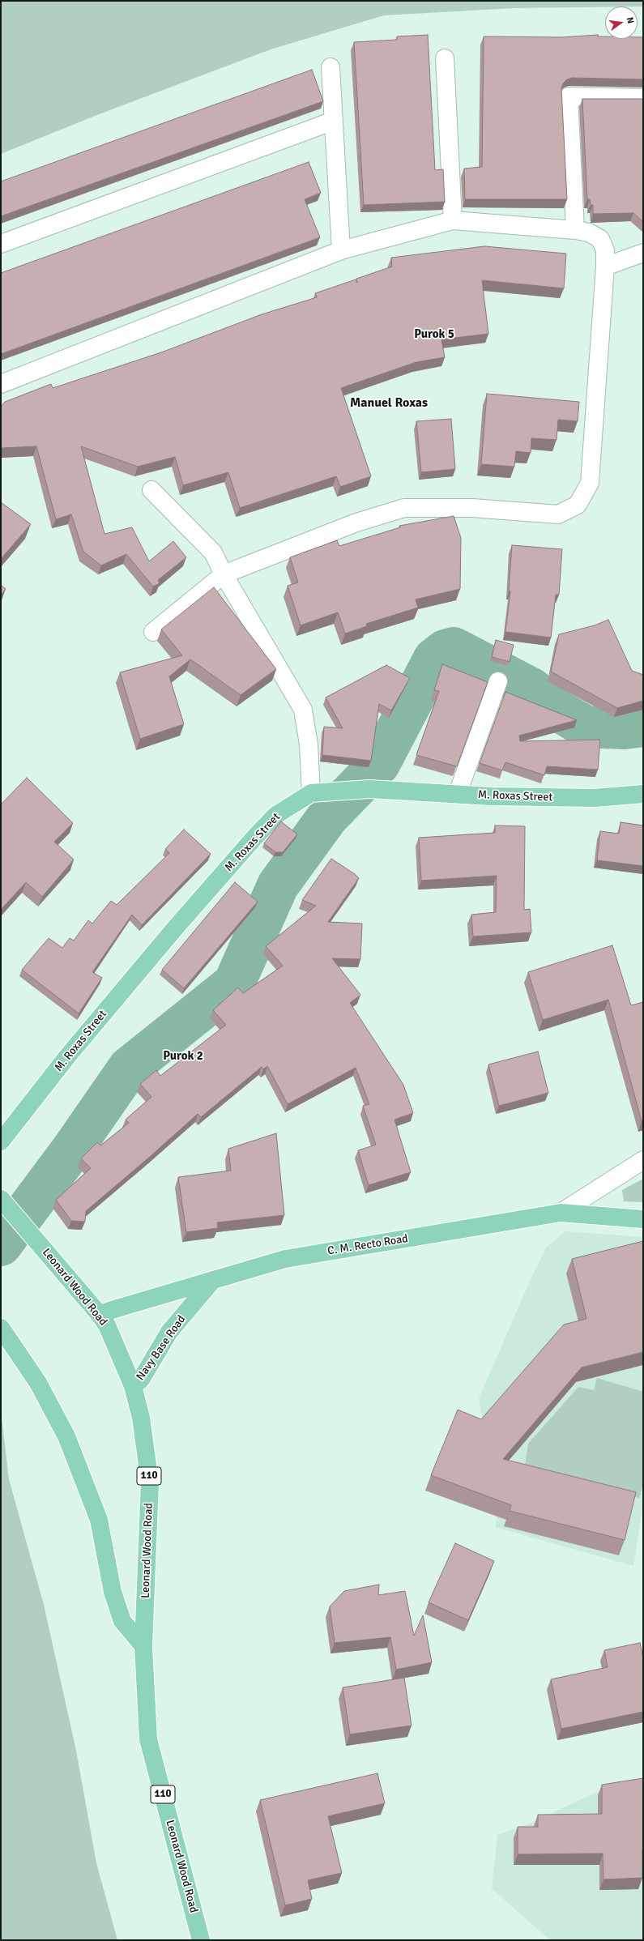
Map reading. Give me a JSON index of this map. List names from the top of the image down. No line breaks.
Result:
{"streets":{"main road":["M. Roxas Street","C. M. Recto Road","Leonard Wood Road","Navy Base Road","110"]},"crossings":[["C. M. Recto Road","Leonard Wood Road"],["C. M. Recto Road","Navy Base Road"],["Leonard Wood Road","Navy Base Road"]],"districts":["Purok 5","Manuel Roxas","Purok 2"],"north":"right"}
